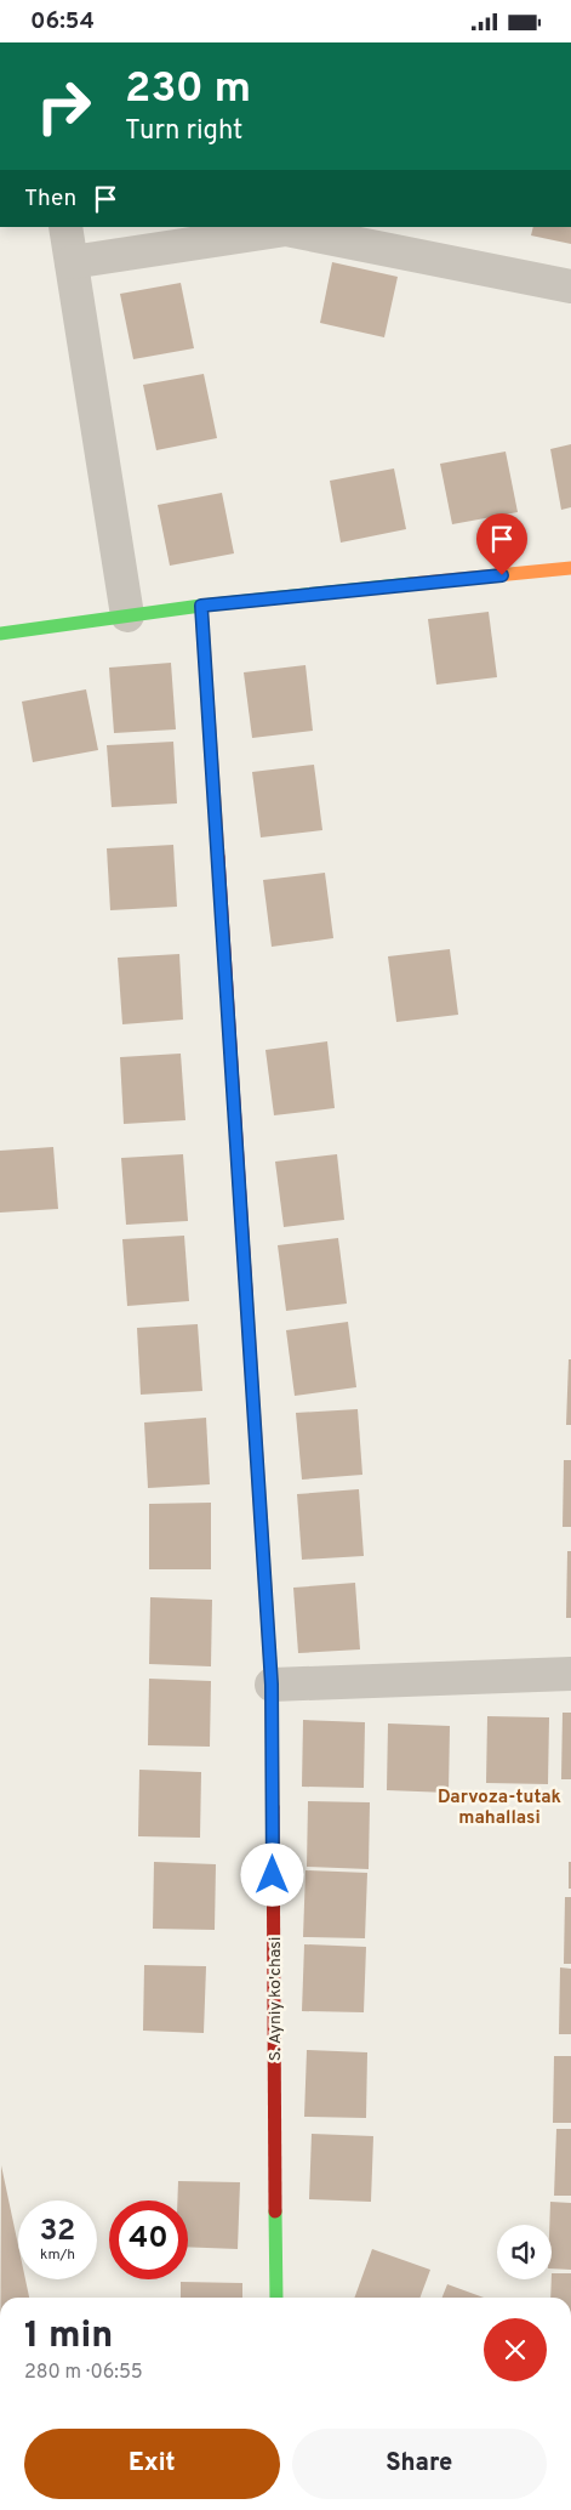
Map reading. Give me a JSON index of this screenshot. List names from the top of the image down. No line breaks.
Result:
{"streets":{"street":["S. Ayniy ko'chasi"]},"districts":["Darvoza-tutak mahallasi"],"page":{"status":"06:54","turn":["230 m","Turn right"],"then":"Then","speed":"32 km/h","limit":"40","heading":["1 min","280 m · 06:55"],"buttons":["Exit","Share"]}}
